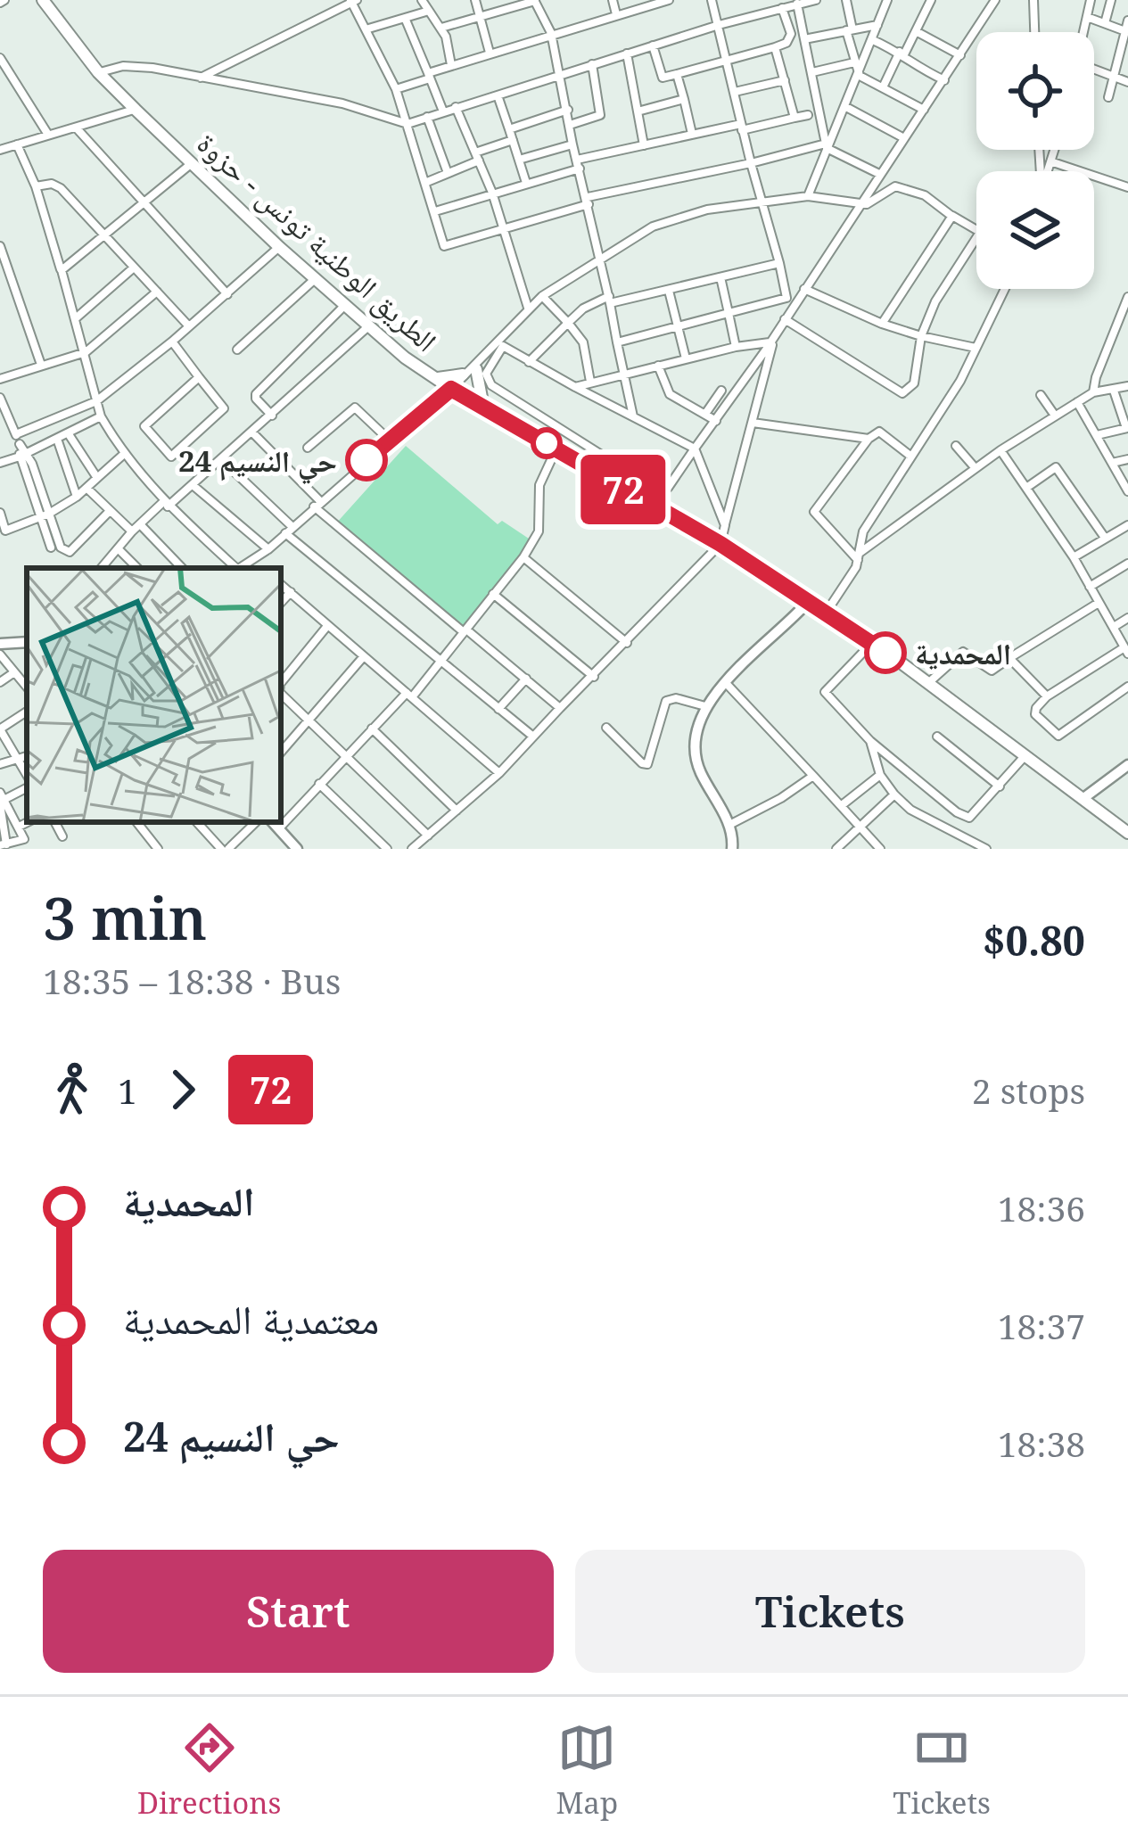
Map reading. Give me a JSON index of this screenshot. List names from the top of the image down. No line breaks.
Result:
{"streets":{"main road":["الطريق الوطنية تونس - حزوة"]},"places":["حي النسيم 24","المحمدية"],"lines":["bus line 72"],"page":{"on_map":"72","heading":["3 min","18:35 – 18:38 · Bus","$0.80"],"legs":["1","72","2 stops"],"list":[{"name":"المحمدية","value":"18:36"},{"name":"معتمدية المحمدية","value":"18:37"},{"name":"حي النسيم 24","value":"18:38"}],"buttons":["Start","Tickets"],"tabs":["Directions","Map","Tickets"]}}
